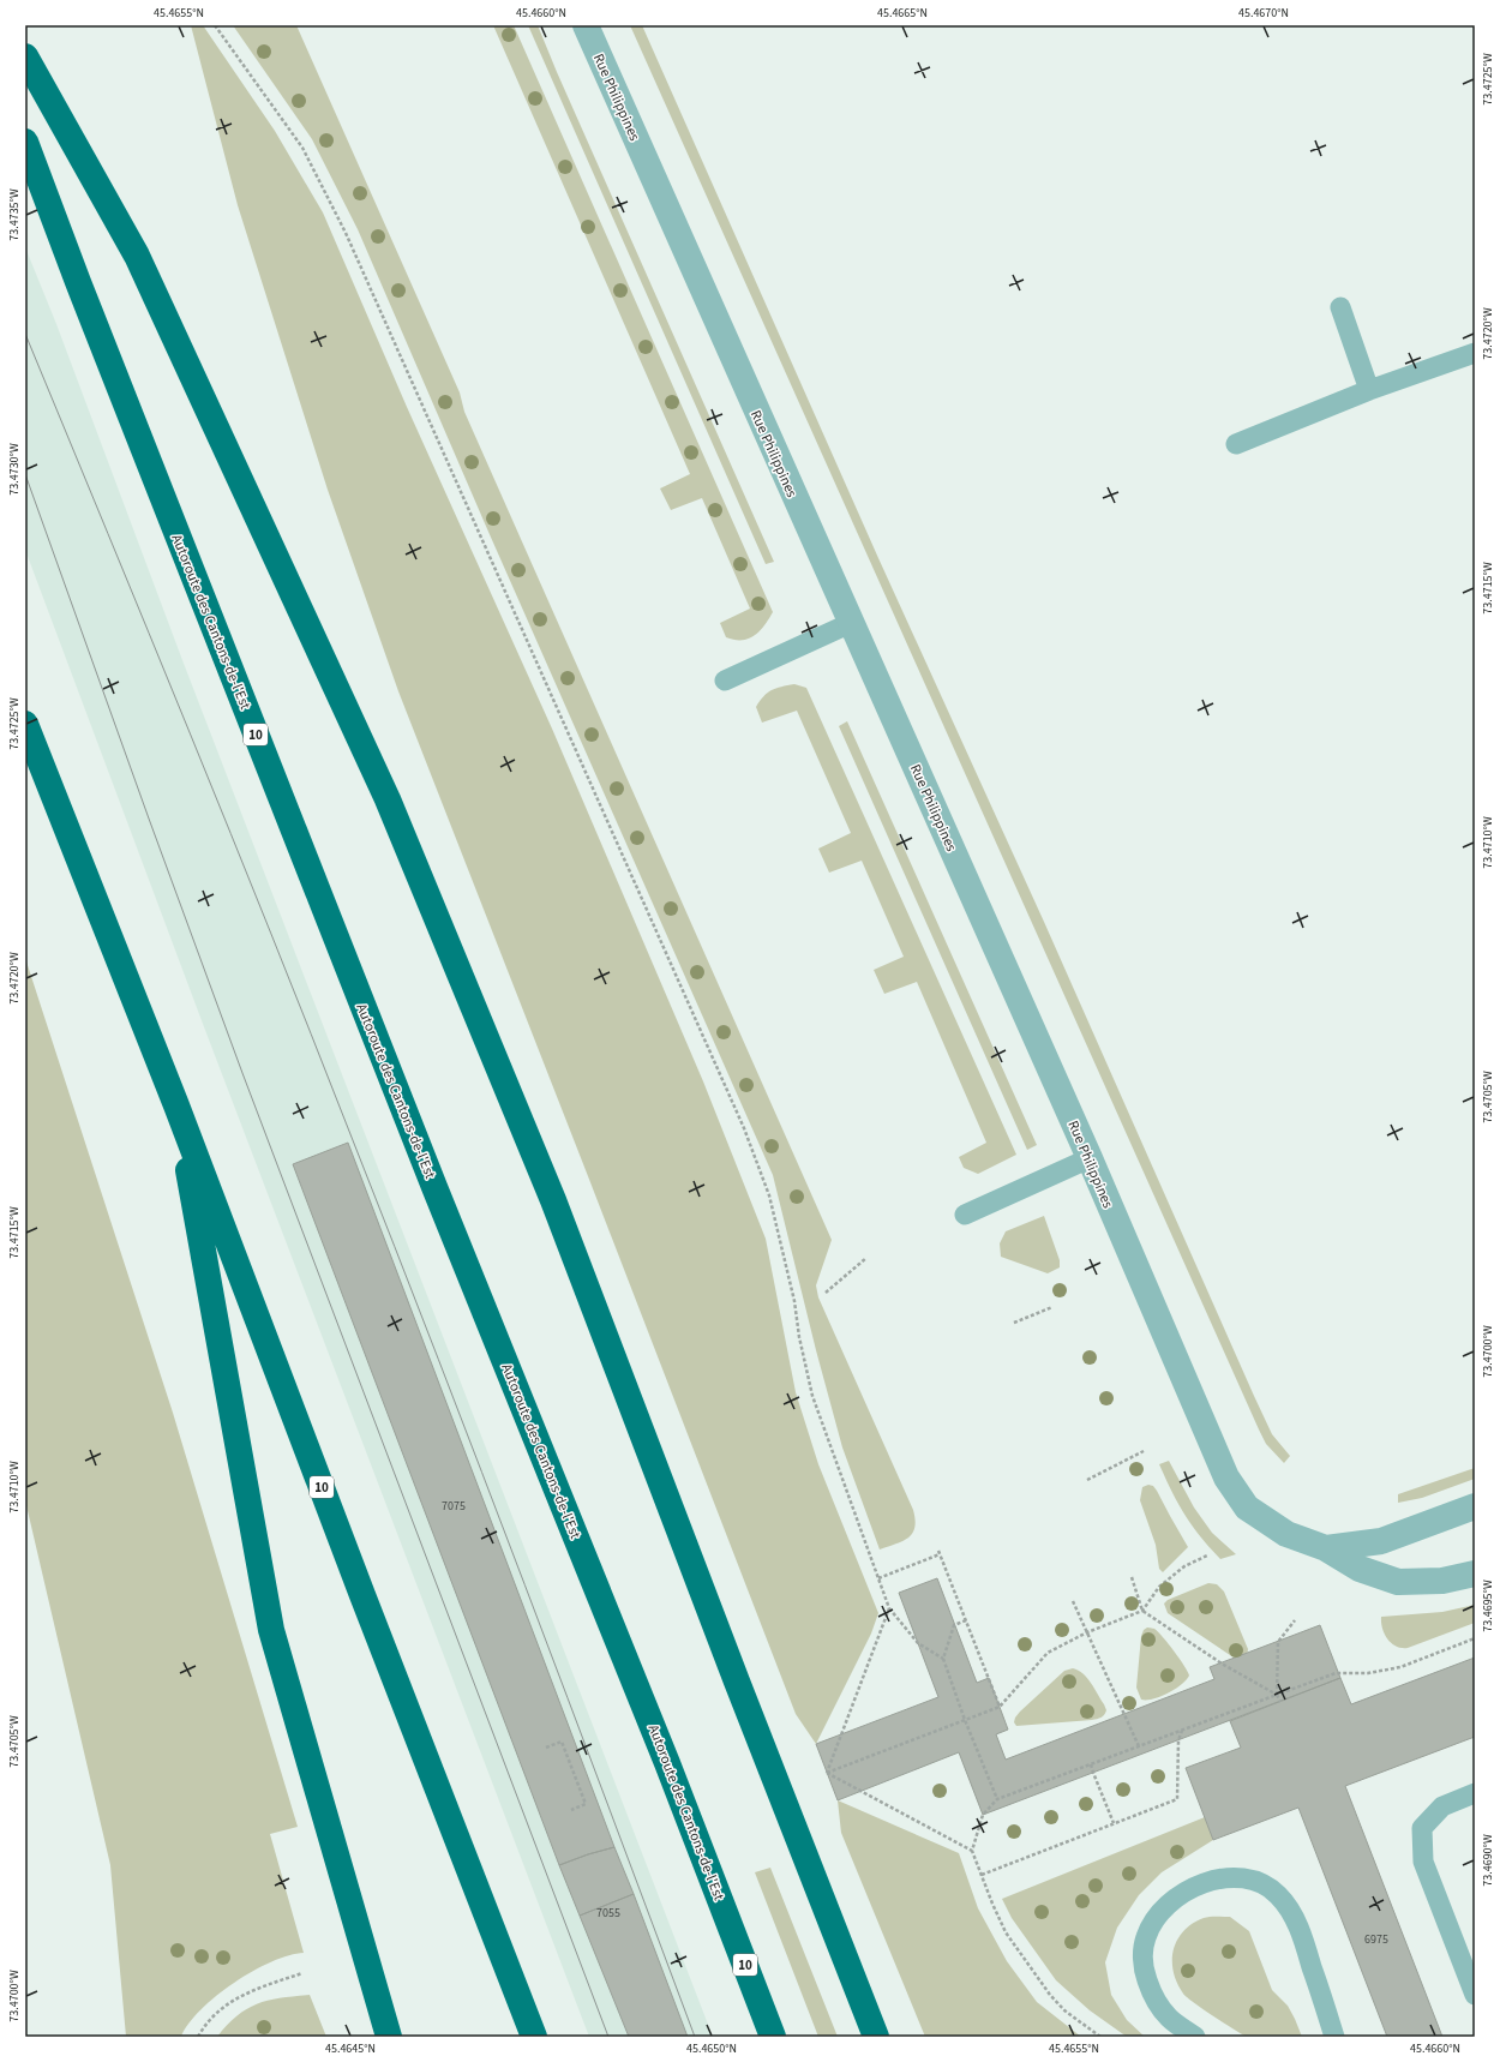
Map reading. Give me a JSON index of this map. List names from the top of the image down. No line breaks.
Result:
{"streets":{"highway":["Autoroute des Cantons-de-l'Est","10"],"street":["Rue Philippines"]},"house_numbers":["7075","7055","6975"],"coordinates":["45.4655°N","45.4660°N","45.4665°N","45.4670°N","73.4725°W","73.4735°W","73.4720°W","73.4730°W","73.4715°W","73.4710°W","73.4705°W","73.4700°W","73.4695°W","73.4690°W","45.4645°N","45.4650°N"]}
